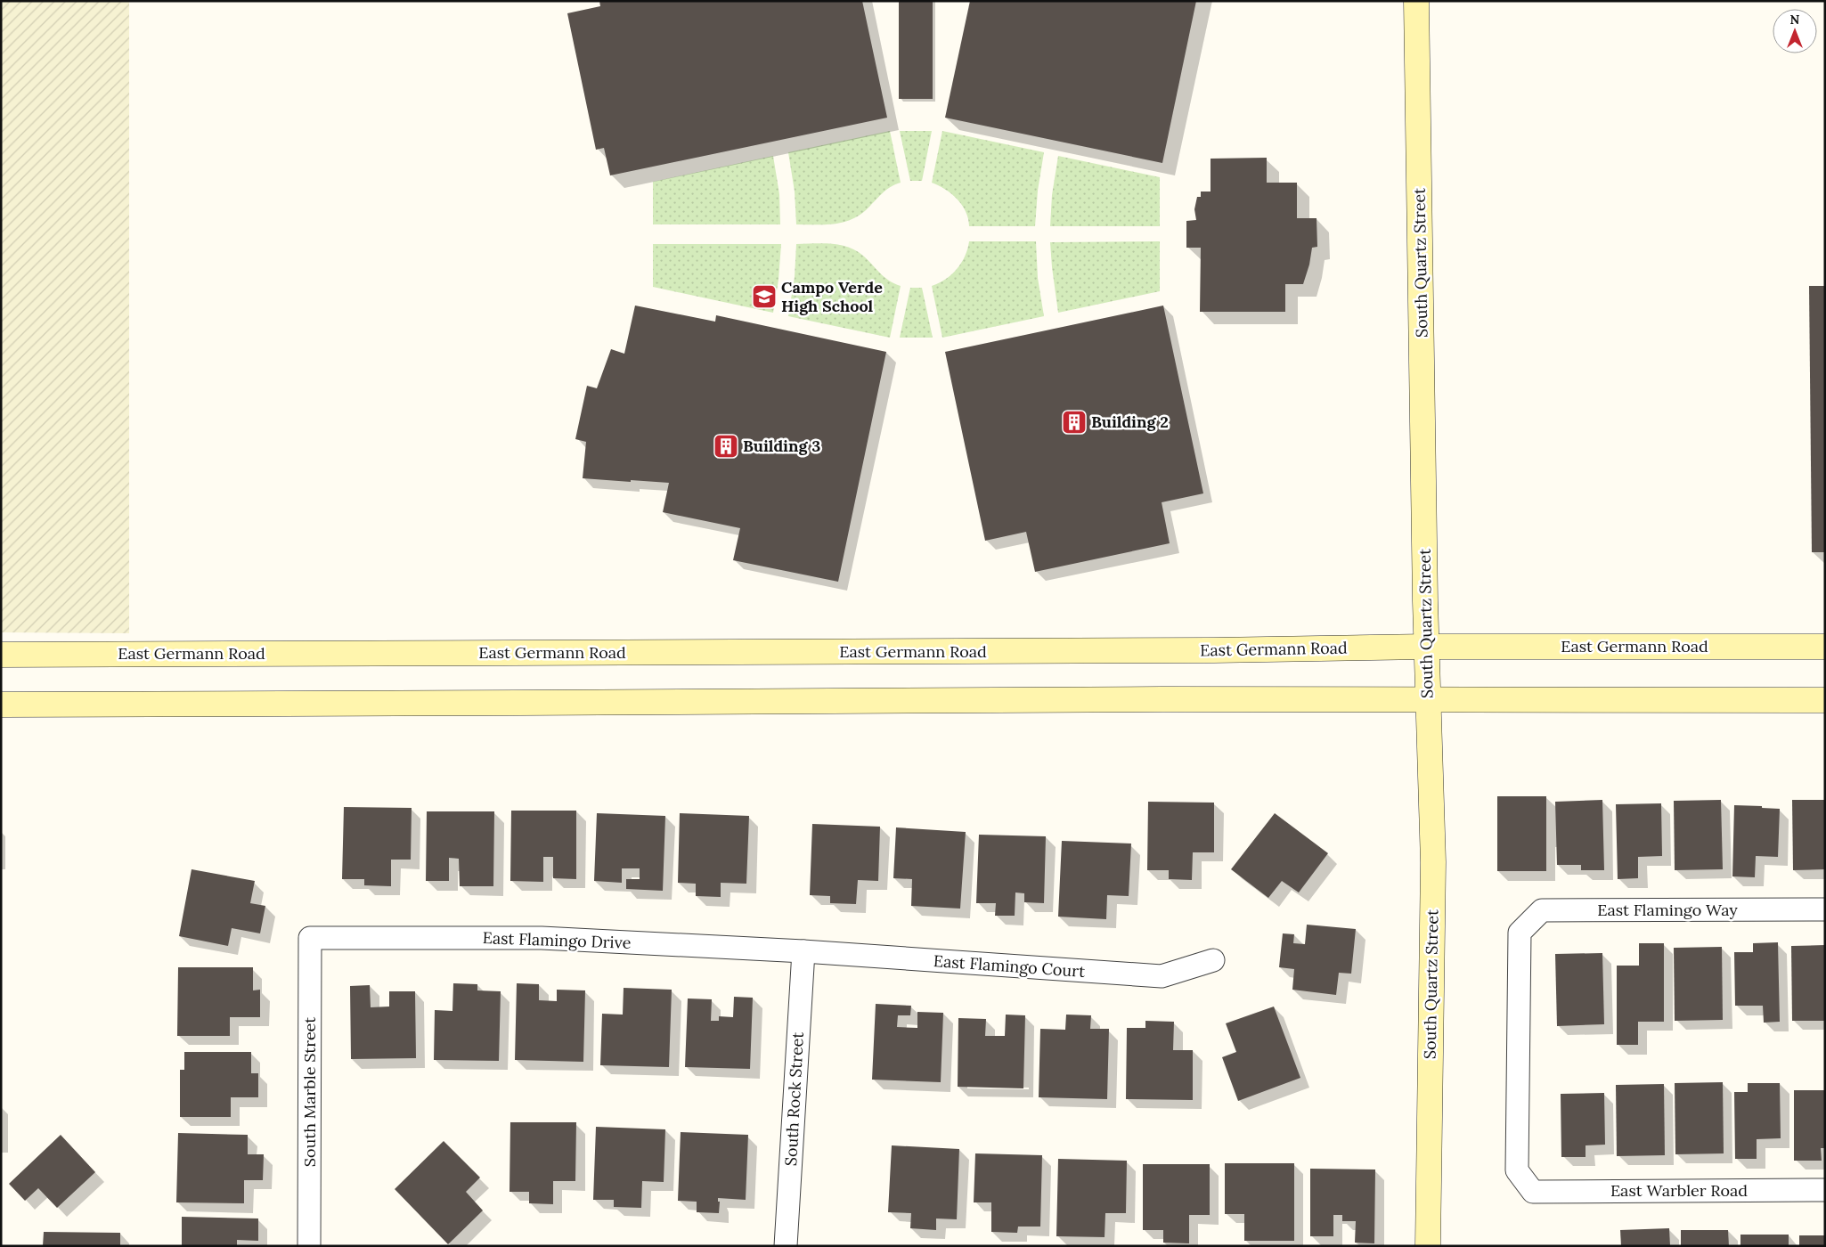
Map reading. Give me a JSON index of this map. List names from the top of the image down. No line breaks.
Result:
{"streets":{"main road":["South Quartz Street","East Germann Road"],"street":["East Flamingo Way","East Flamingo Drive","East Flamingo Court","South Marble Street","South Rock Street","East Warbler Road"]},"crossings":[["South Quartz Street","East Germann Road"],["East Flamingo Way","East Warbler Road"],["East Flamingo Drive","East Flamingo Court"],["East Flamingo Drive","South Marble Street"],["East Flamingo Drive","South Rock Street"],["East Flamingo Court","South Rock Street"]],"places":{"school or university":["Campo Verde High School"],"building":["Building 2","Building 3"]},"north":"top"}
